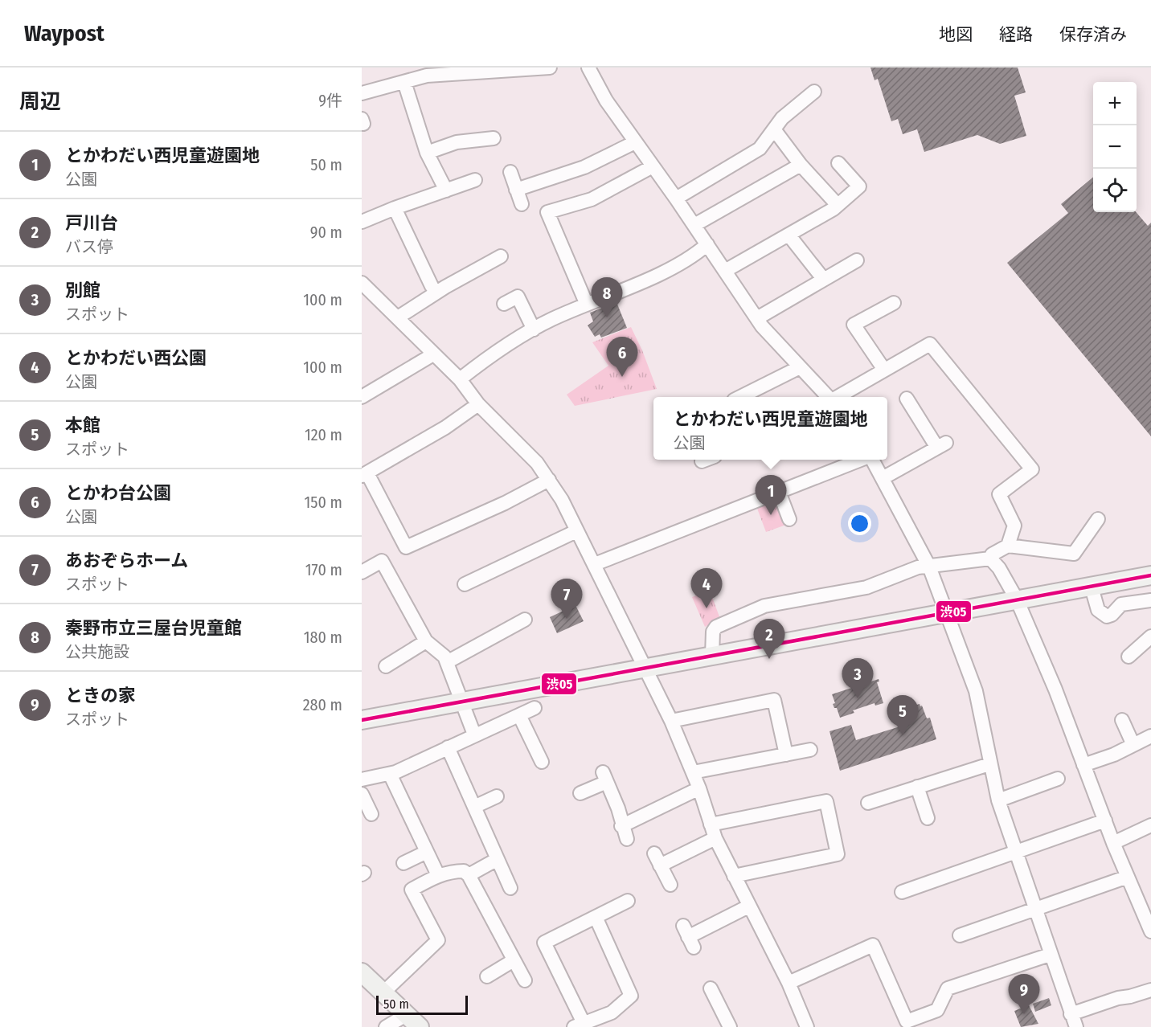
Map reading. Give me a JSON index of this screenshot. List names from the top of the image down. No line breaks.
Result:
{"lines":["transit line 渋05"],"scale_bar":"50 m","page":{"header":"Waypost","nav":["地図","経路","保存済み"],"heading":["周辺","9件"],"map_buttons":["+","−"],"list":[{"mark":"1","name":"とかわだい西児童遊園地","note":"公園","value":"50 m"},{"mark":"2","name":"戸川台","note":"バス停","value":"90 m"},{"mark":"3","name":"別館","note":"スポット","value":"100 m"},{"mark":"4","name":"とかわだい西公園","note":"公園","value":"100 m"},{"mark":"5","name":"本館","note":"スポット","value":"120 m"},{"mark":"6","name":"とかわ台公園","note":"公園","value":"150 m"},{"mark":"7","name":"あおぞらホーム","note":"スポット","value":"170 m"},{"mark":"8","name":"秦野市立三屋台児童館","note":"公共施設","value":"180 m"},{"mark":"9","name":"ときの家","note":"スポット","value":"280 m"}],"pins":["8","6","1","4","7","2","3","5","9"],"popup":["とかわだい西児童遊園地","公園"],"scale":"50 m"}}
